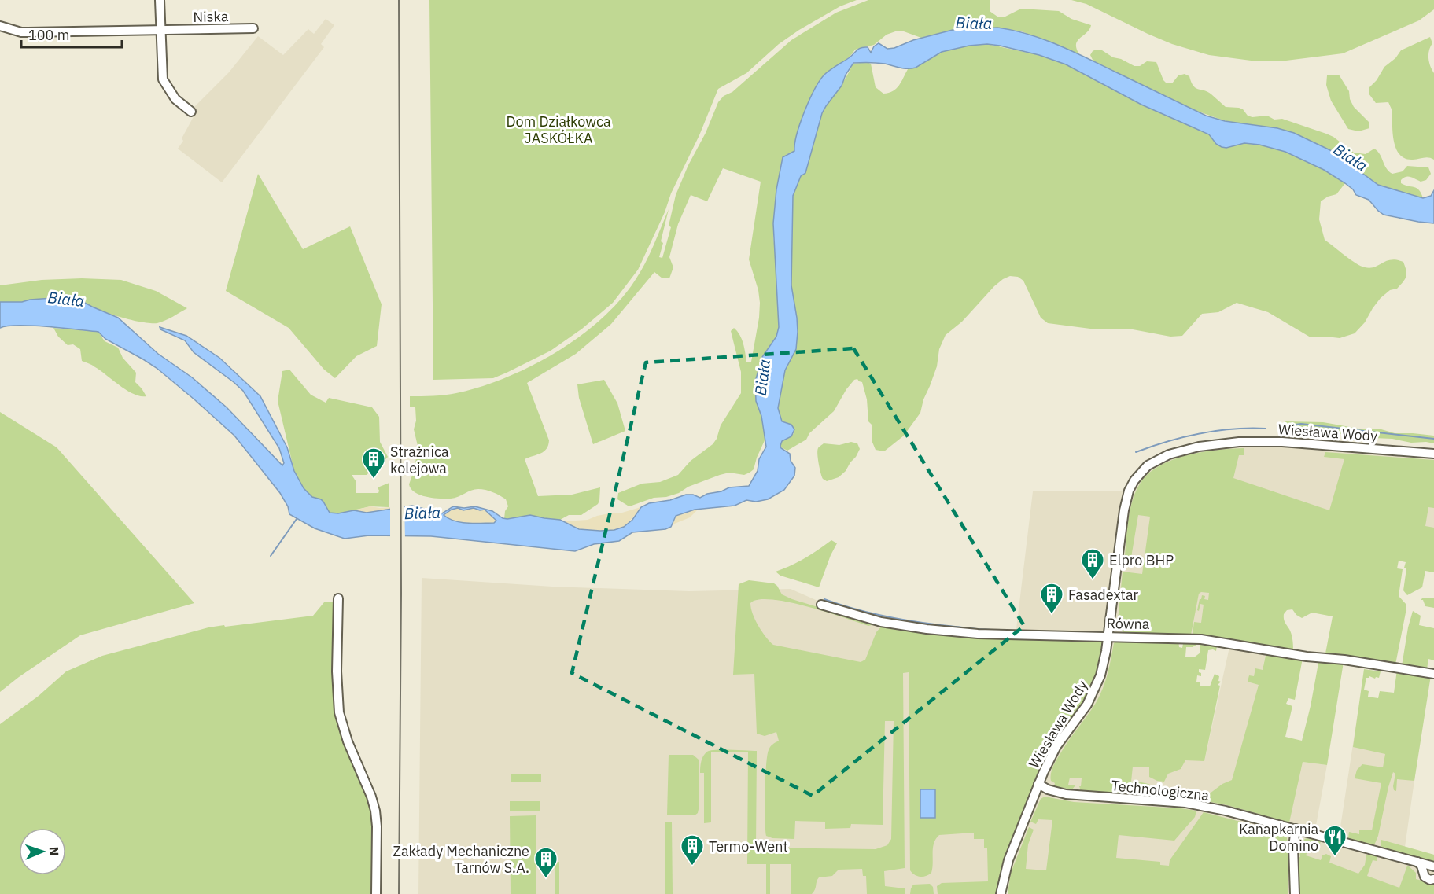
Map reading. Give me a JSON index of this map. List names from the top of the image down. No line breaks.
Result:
{"streets":{"street":["Niska","Wiesława Wody","Równa","Technologiczna"]},"crossings":[["Wiesława Wody","Równa"],["Wiesława Wody","Technologiczna"]],"water":["Biała"],"parks":["Dom Działkowca JASKÓŁKA"],"places":{"building":["Strażnica kolejowa","Elpro BHP","Fasadextar","Termo-Went","Zakłady Mechaniczne Tarnów S.A."],"restaurant":["Kanapkarnia Domino"]},"scale_bar":"100 m","north":"right"}
